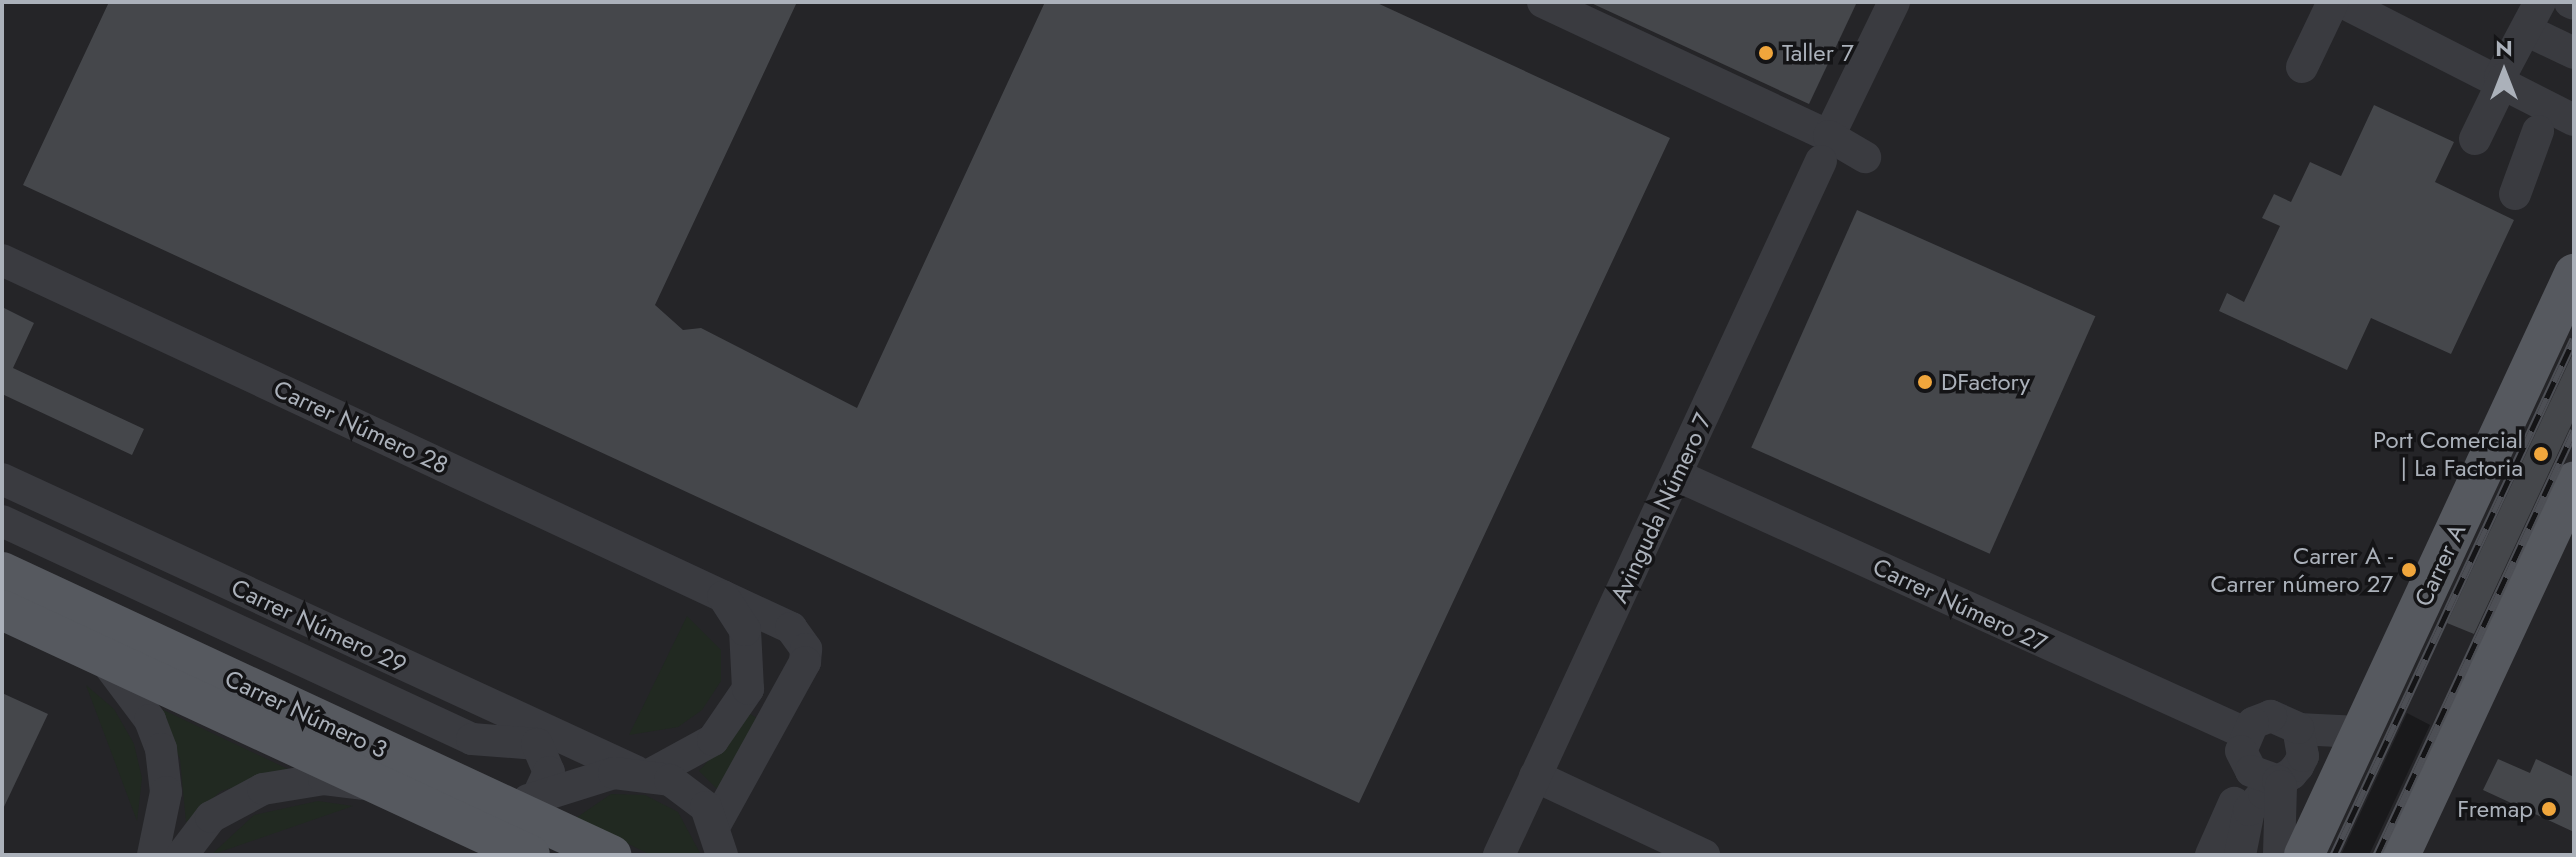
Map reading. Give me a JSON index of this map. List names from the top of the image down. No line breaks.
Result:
{"streets":{"main road":["Carrer A","Carrer Número 3"],"street":["Carrer Número 28","Avinguda Número 7","Carrer Número 27","Carrer Número 29"]},"crossings":[["Carrer Número 28","Carrer Número 29"],["Avinguda Número 7","Carrer Número 27"]],"places":["Taller 7","DFactory","Port Comercial | La Factoria","Carrer A - Carrer número 27","Fremap"],"north":"top"}
